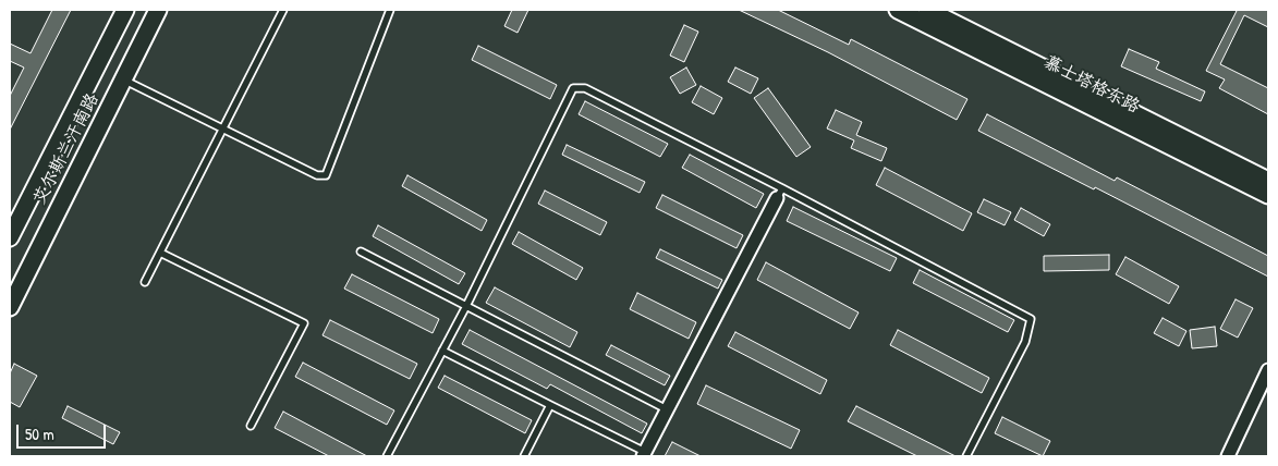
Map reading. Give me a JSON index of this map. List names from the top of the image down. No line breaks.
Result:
{"streets":{"main road":["慕士塔格东路","艾尔斯兰汗南路"]},"scale_bar":"50 m"}
